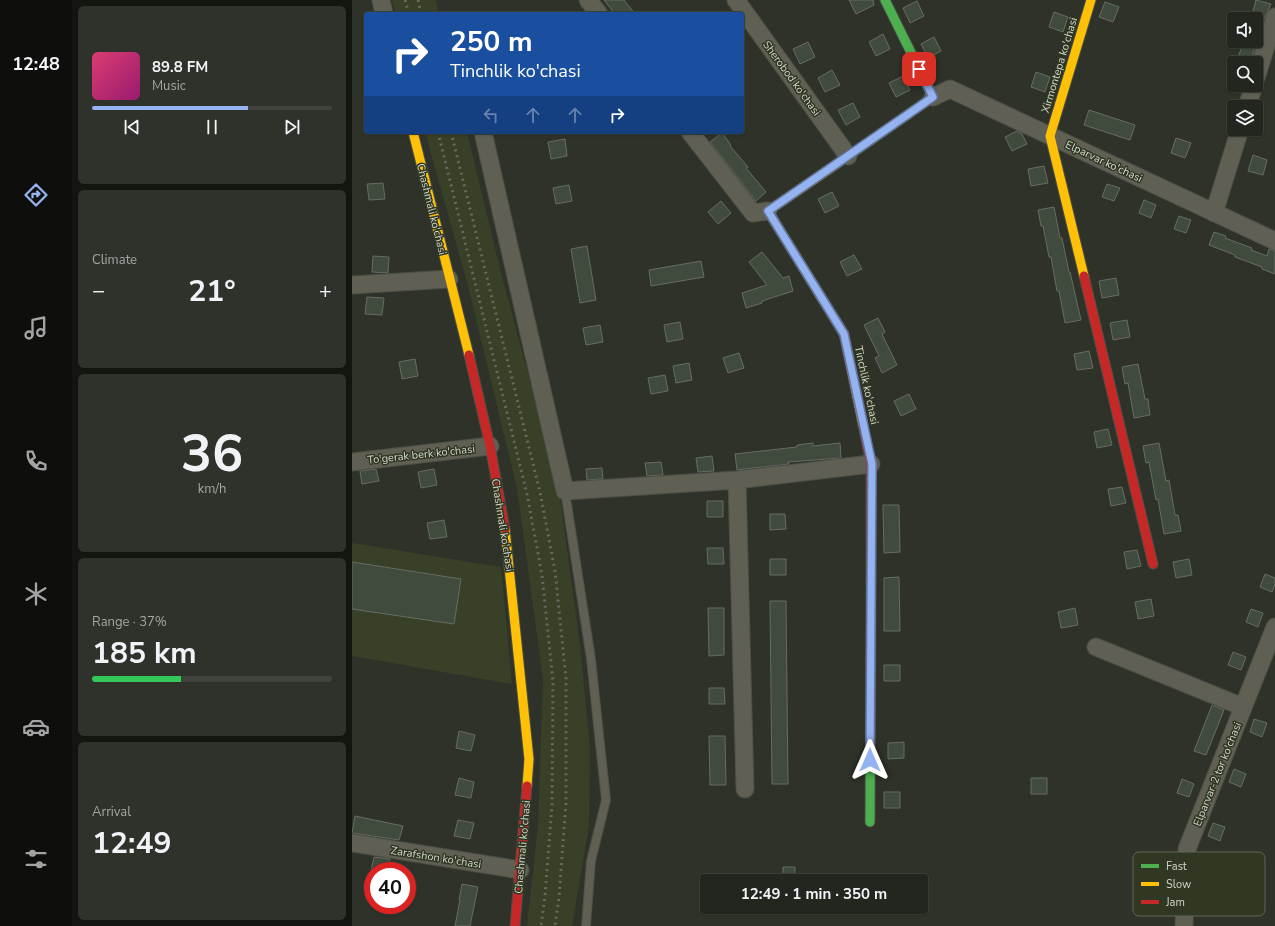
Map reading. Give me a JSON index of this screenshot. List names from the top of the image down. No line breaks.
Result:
{"streets":{"street":["Xirmontepa ko'chasi","Sherobod ko'chasi","Elparvar ko'chasi","Chashmali ko'chasi","Tinchlik ko'chasi","To'gerak berk ko'chasi","Elparvar-2 tor ko'chasi","Zarafshon ko'chasi"]},"crossings":[["Xirmontepa ko'chasi","Elparvar ko'chasi"],["Chashmali ko'chasi","To'gerak berk ko'chasi"],["Chashmali ko'chasi","Zarafshon ko'chasi"]],"legend":["Fast","Slow","Jam"],"page":{"tabs":"12:48","turn":["250 m","Tinchlik ko'chasi"],"song":["89.8 FM","Music"],"tile":["Climate",["36","km/h"],["Range · 37%","185 km"],["Arrival","12:49"]],"heat":["−","21°","+"],"limit":"40","trip":"12:49 · 1 min · 350 m"}}
